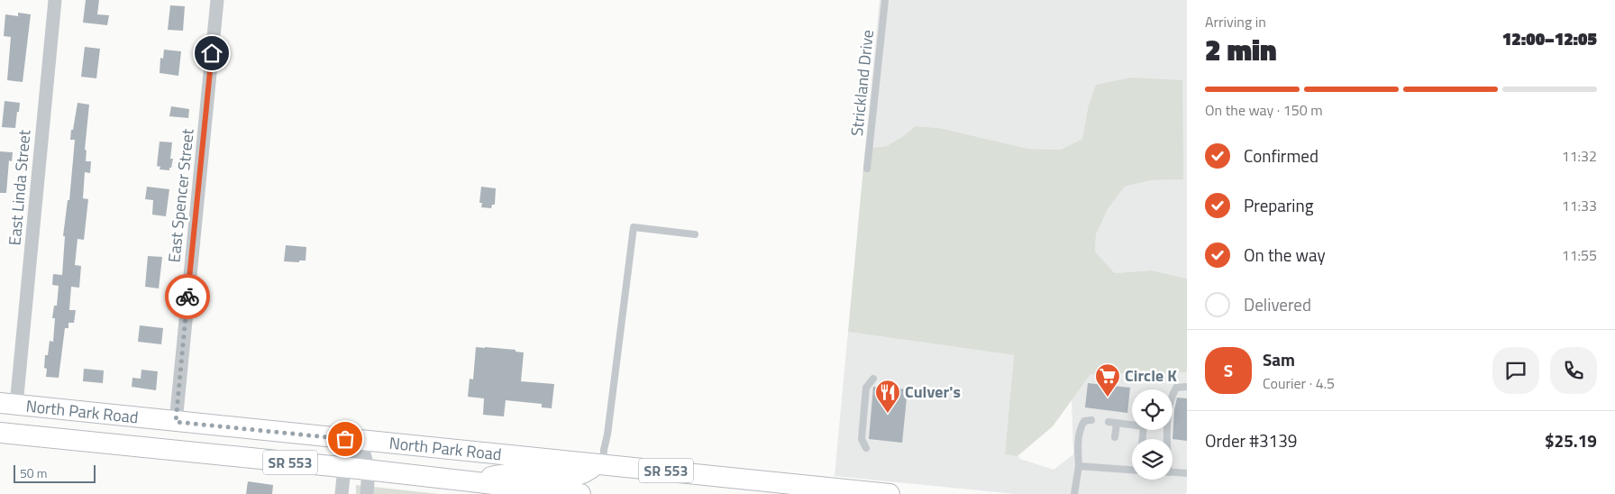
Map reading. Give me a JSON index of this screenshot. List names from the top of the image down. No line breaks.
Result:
{"streets":{"main road":["North Park Road","SR 553"],"street":["East Linda Street","East Spencer Street"],"lane":["Strickland Drive"]},"crossings":[["East Linda Street","North Park Road"],["East Spencer Street","North Park Road"]],"places":{"supermarket":["Circle K"],"restaurant":["Culver's"]},"scale_bar":"50 m","page":{"heading":["2 min","Arriving in","12:00–12:05"],"panel":["Sam","Courier · 4.5","Order #3139","$25.19"],"bar":"On the way · 150 m","list":[["Confirmed","11:32"],["Preparing","11:33"],["On the way","11:55"],"Delivered"],"round":"S","scale":"50 m"}}
